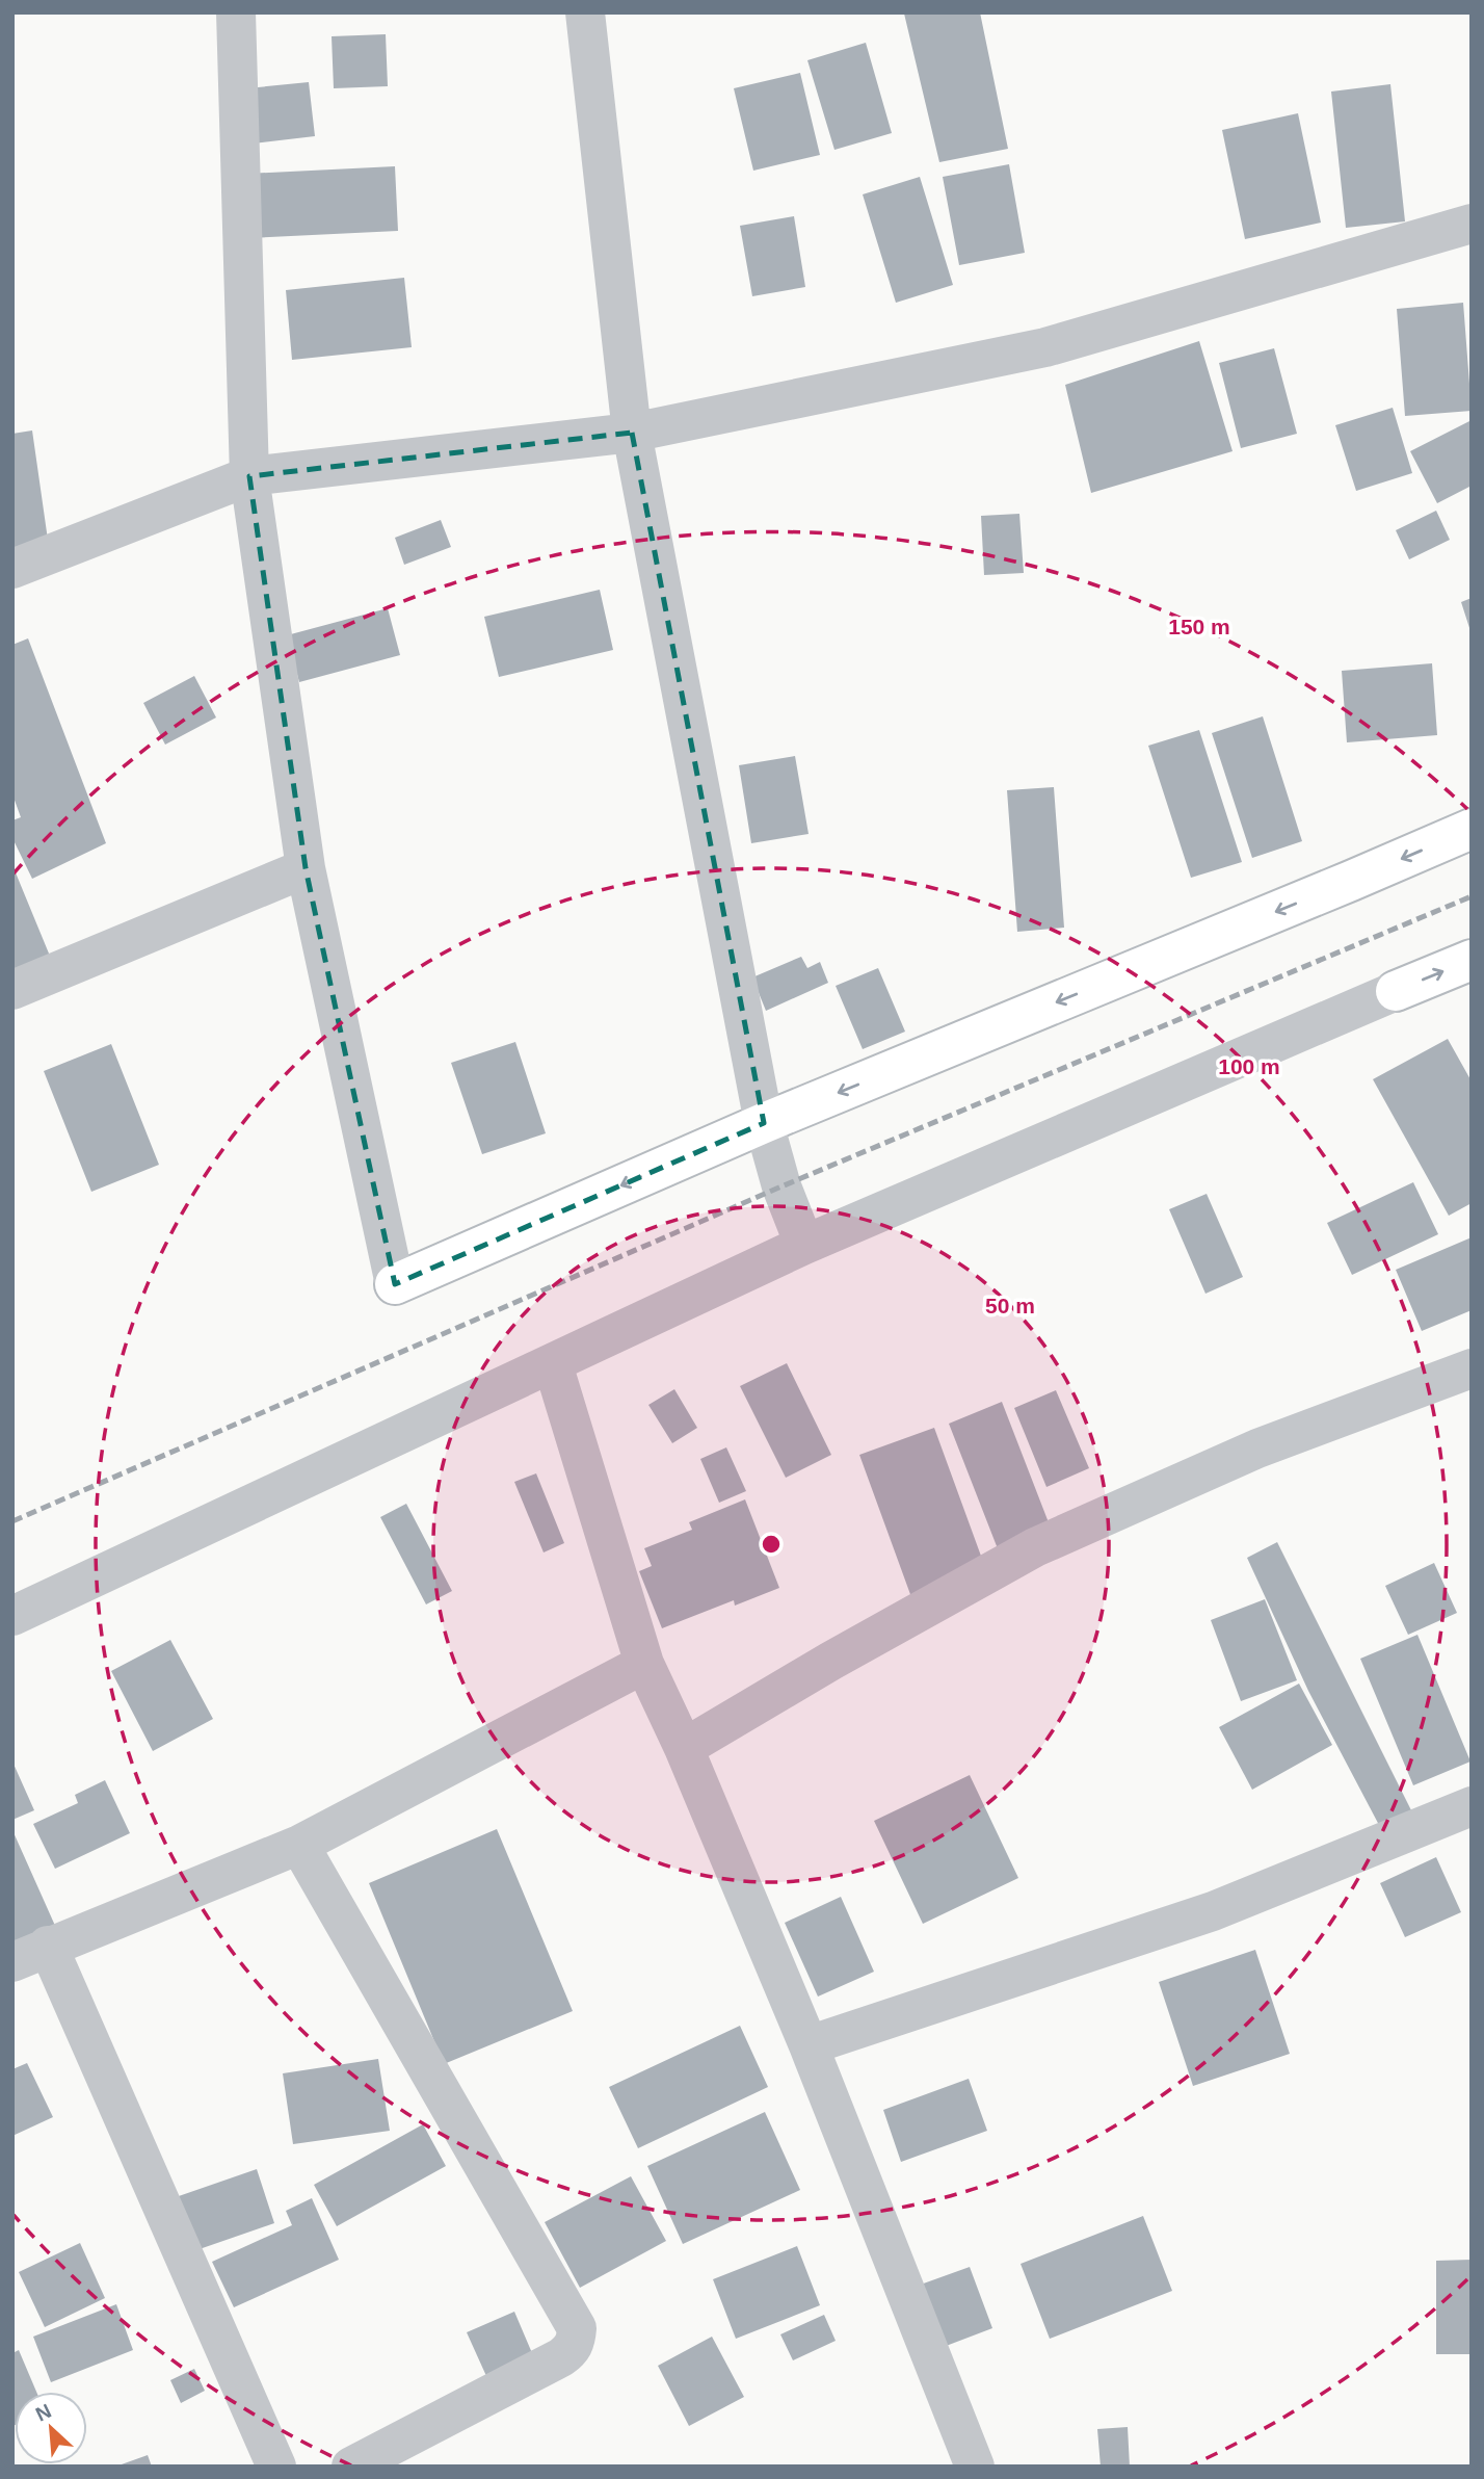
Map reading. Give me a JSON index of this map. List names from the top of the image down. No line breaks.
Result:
{"north":"top left","rings":["150 m","100 m","50 m"]}
